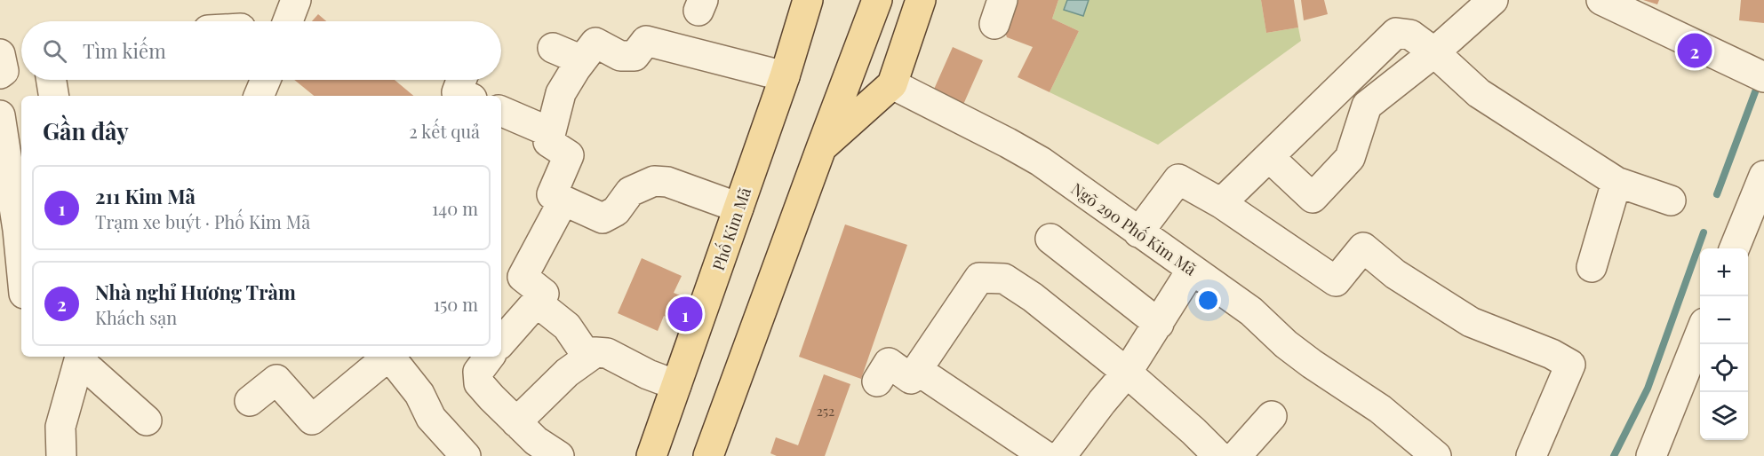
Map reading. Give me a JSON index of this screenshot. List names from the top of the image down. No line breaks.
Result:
{"streets":{"main road":["Phố Kim Mã"],"street":["Ngõ 290 Phố Kim Mã"]},"house_numbers":["252"],"page":{"search":"Tìm kiếm","pins":["2","1"],"heading":["Gần đây","2 kết quả"],"list":[{"mark":"1","name":"211 Kim Mã","note":"Trạm xe buýt · Phố Kim Mã","value":"140 m"},{"mark":"2","name":"Nhà nghỉ Hương Tràm","note":"Khách sạn","value":"150 m"}],"map_buttons":["+","−"]}}
